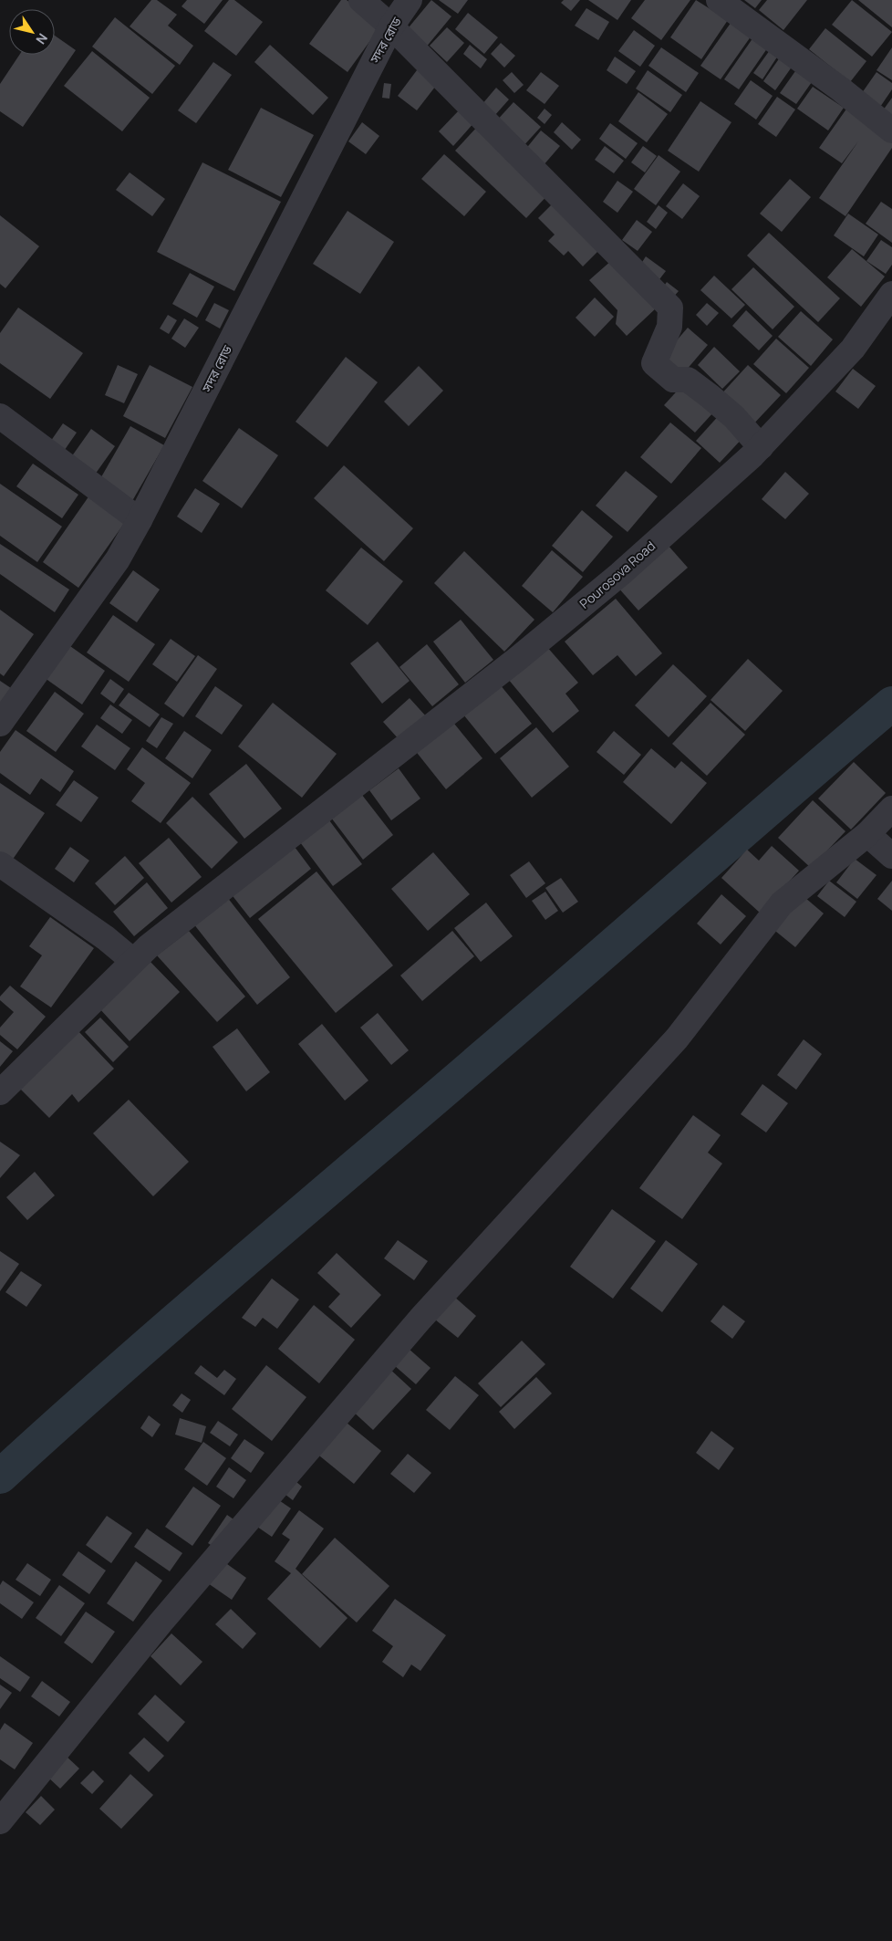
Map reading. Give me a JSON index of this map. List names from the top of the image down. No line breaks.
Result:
{"streets":{"street":["সদর রোড","Pourosova Road"]},"north":"bottom right"}
